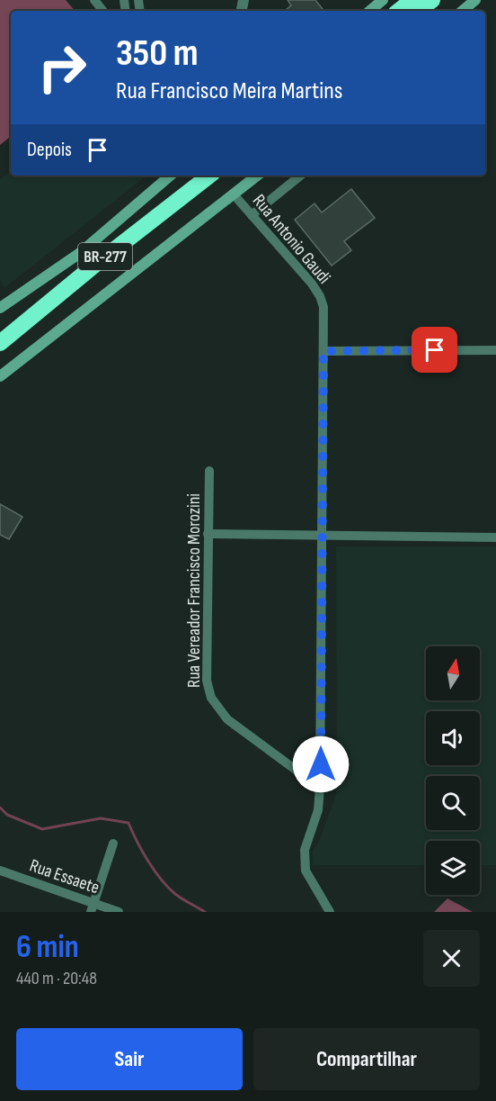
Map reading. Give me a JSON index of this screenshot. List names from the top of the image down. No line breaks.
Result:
{"streets":{"highway":["BR-277"],"street":["Rua Antonio Gaudi","Rua Vereador Francisco Morozini","Rua Essaete"]},"crossings":[["Rua Antonio Gaudi","Rua Vereador Francisco Morozini"]],"north":"top","page":{"turn":["350 m","Rua Francisco Meira Martins"],"then":"Depois","heading":["6 min","440 m · 20:48"],"buttons":["Sair","Compartilhar"]}}
